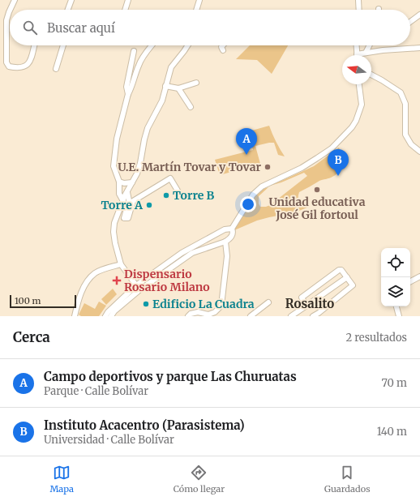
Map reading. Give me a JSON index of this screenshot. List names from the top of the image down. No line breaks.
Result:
{"districts":["Rosalito"],"places":{"other":["U.E. Martín Tovar y Tovar","Unidad educativa José Gil fortoul","Torre B","Torre A","Edificio La Cuadra"],"health":["Dispensario Rosario Milano"]},"scale_bar":"100 m","north":"left","page":{"search":"Buscar aquí","pins":["A","B"],"scale":"100 m","heading":["Cerca","2 resultados"],"list":[{"mark":"A","name":"Campo deportivos y parque Las Churuatas","note":"Parque · Calle Bolívar","value":"70 m"},{"mark":"B","name":"Instituto Acacentro (Parasistema)","note":"Universidad · Calle Bolívar","value":"140 m"}],"nav":["Mapa","Cómo llegar","Guardados"]}}
